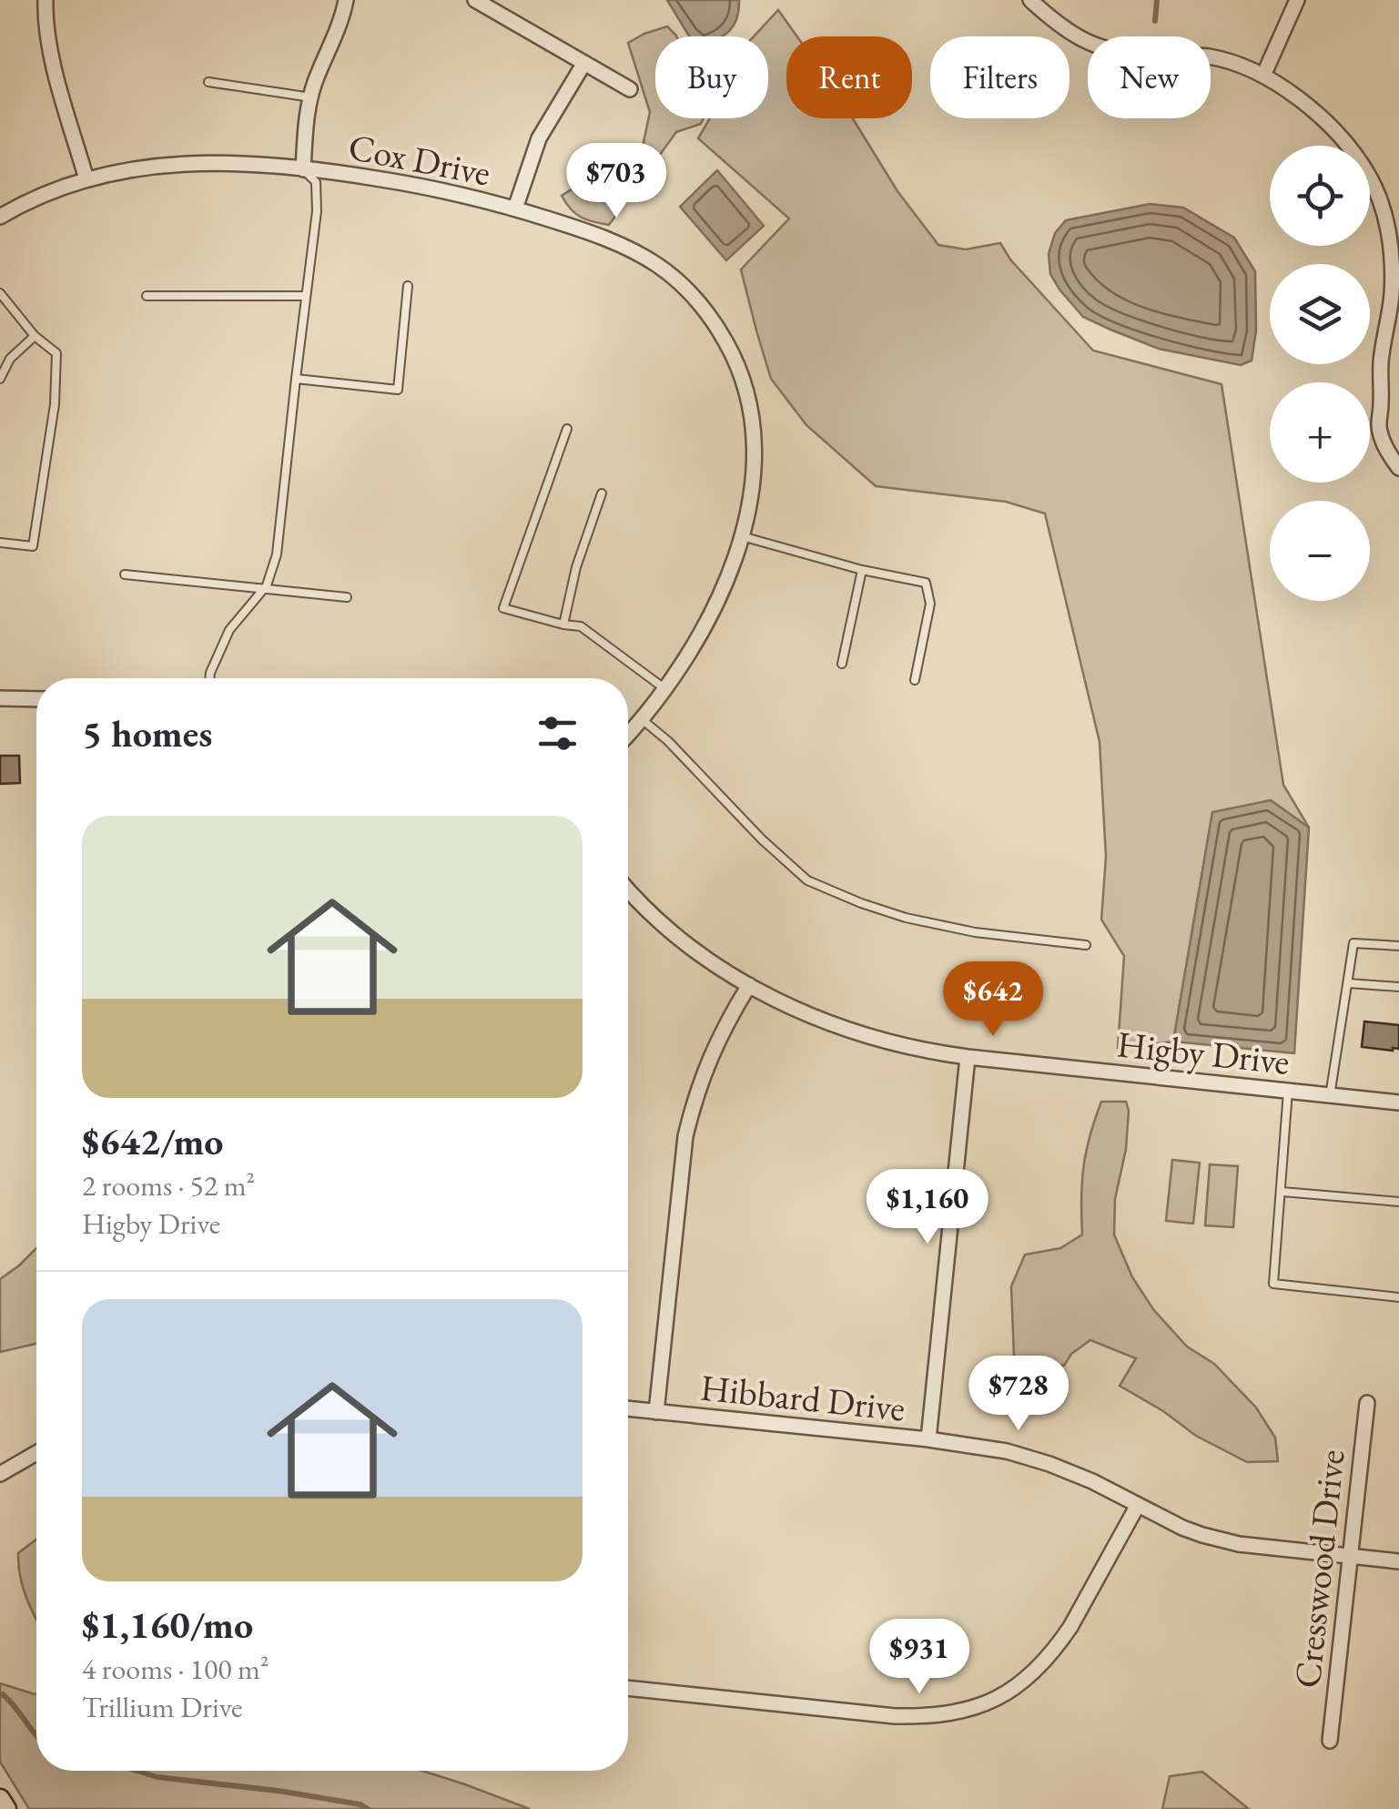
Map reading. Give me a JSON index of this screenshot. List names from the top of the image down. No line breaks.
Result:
{"streets":{"street":["Cox Drive","Higby Drive","Hibbard Drive","Cresswood Drive"]},"crossings":[["Hibbard Drive","Cresswood Drive"]],"page":{"chip":["Buy","Rent","Filters","New"],"price":["$703","$642","$1,160","$728","$931"],"map_buttons":["+","−"],"heading":"5 homes","list":[{"name":"$642/mo","note":"2 rooms · 52 m² · Higby Drive"},{"name":"$1,160/mo","note":"4 rooms · 100 m² · Trillium Drive"}]}}
